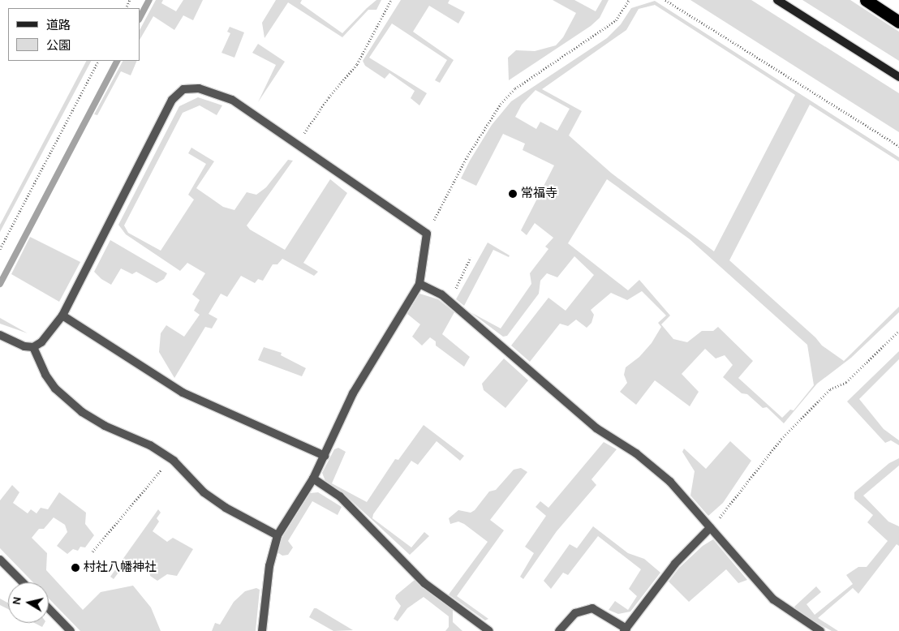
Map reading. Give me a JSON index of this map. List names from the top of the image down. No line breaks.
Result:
{"places":["常福寺","村社八幡神社"],"legend":["道路","公園"],"north":"left"}
